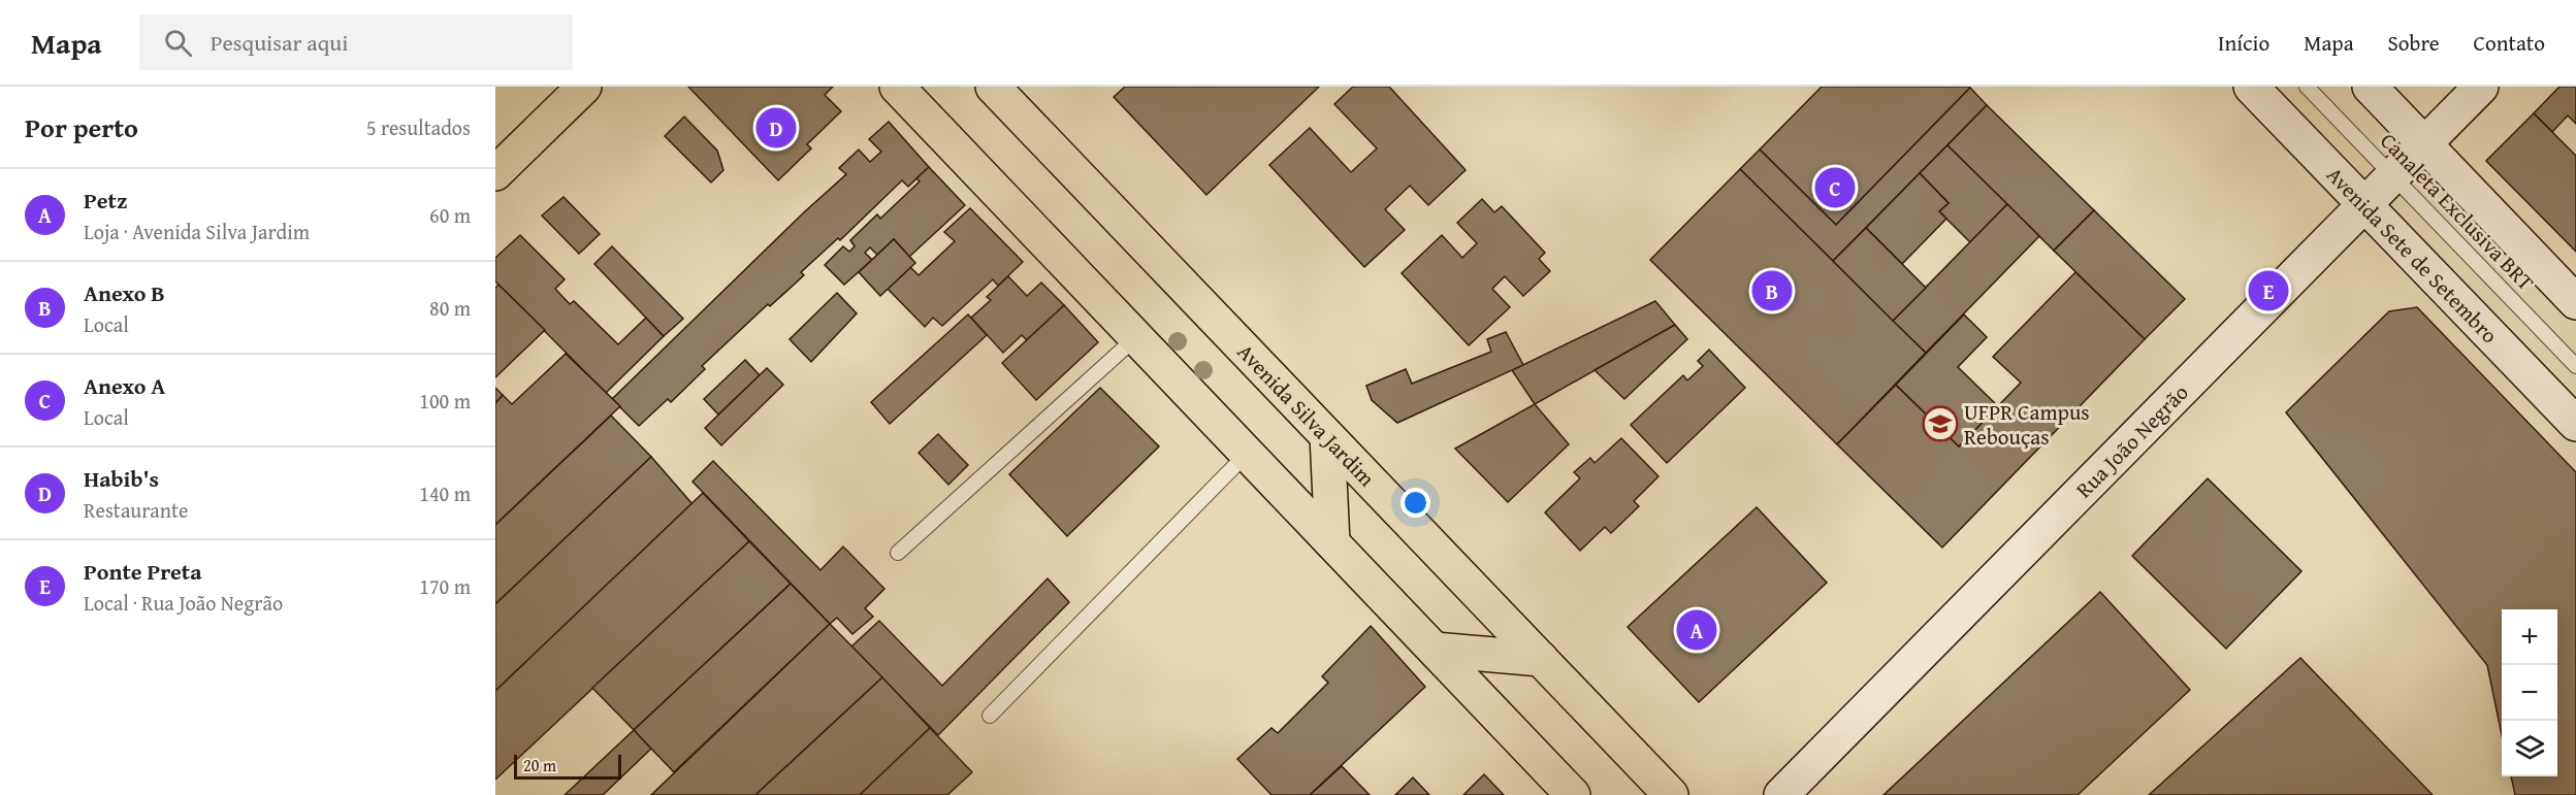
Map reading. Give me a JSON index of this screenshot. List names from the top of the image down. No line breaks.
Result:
{"streets":{"main road":["Avenida Sete de Setembro","Avenida Silva Jardim","Rua João Negrão"],"lane":["Canaleta Exclusiva BRT"]},"crossings":[["Canaleta Exclusiva BRT","Rua João Negrão"],["Avenida Sete de Setembro","Rua João Negrão"]],"places":{"school or university":["UFPR Campus Rebouças"]},"scale_bar":"20 m","page":{"header":"Mapa","search":"Pesquisar aqui","nav":["Início","Mapa","Sobre","Contato"],"heading":["Por perto","5 resultados"],"pins":["D","C","B","E","A"],"list":[{"mark":"A","name":"Petz","note":"Loja · Avenida Silva Jardim","value":"60 m"},{"mark":"B","name":"Anexo B","note":"Local","value":"80 m"},{"mark":"C","name":"Anexo A","note":"Local","value":"100 m"},{"mark":"D","name":"Habib's","note":"Restaurante","value":"140 m"},{"mark":"E","name":"Ponte Preta","note":"Local · Rua João Negrão","value":"170 m"}],"map_buttons":["+","−"],"scale":"20 m"}}
